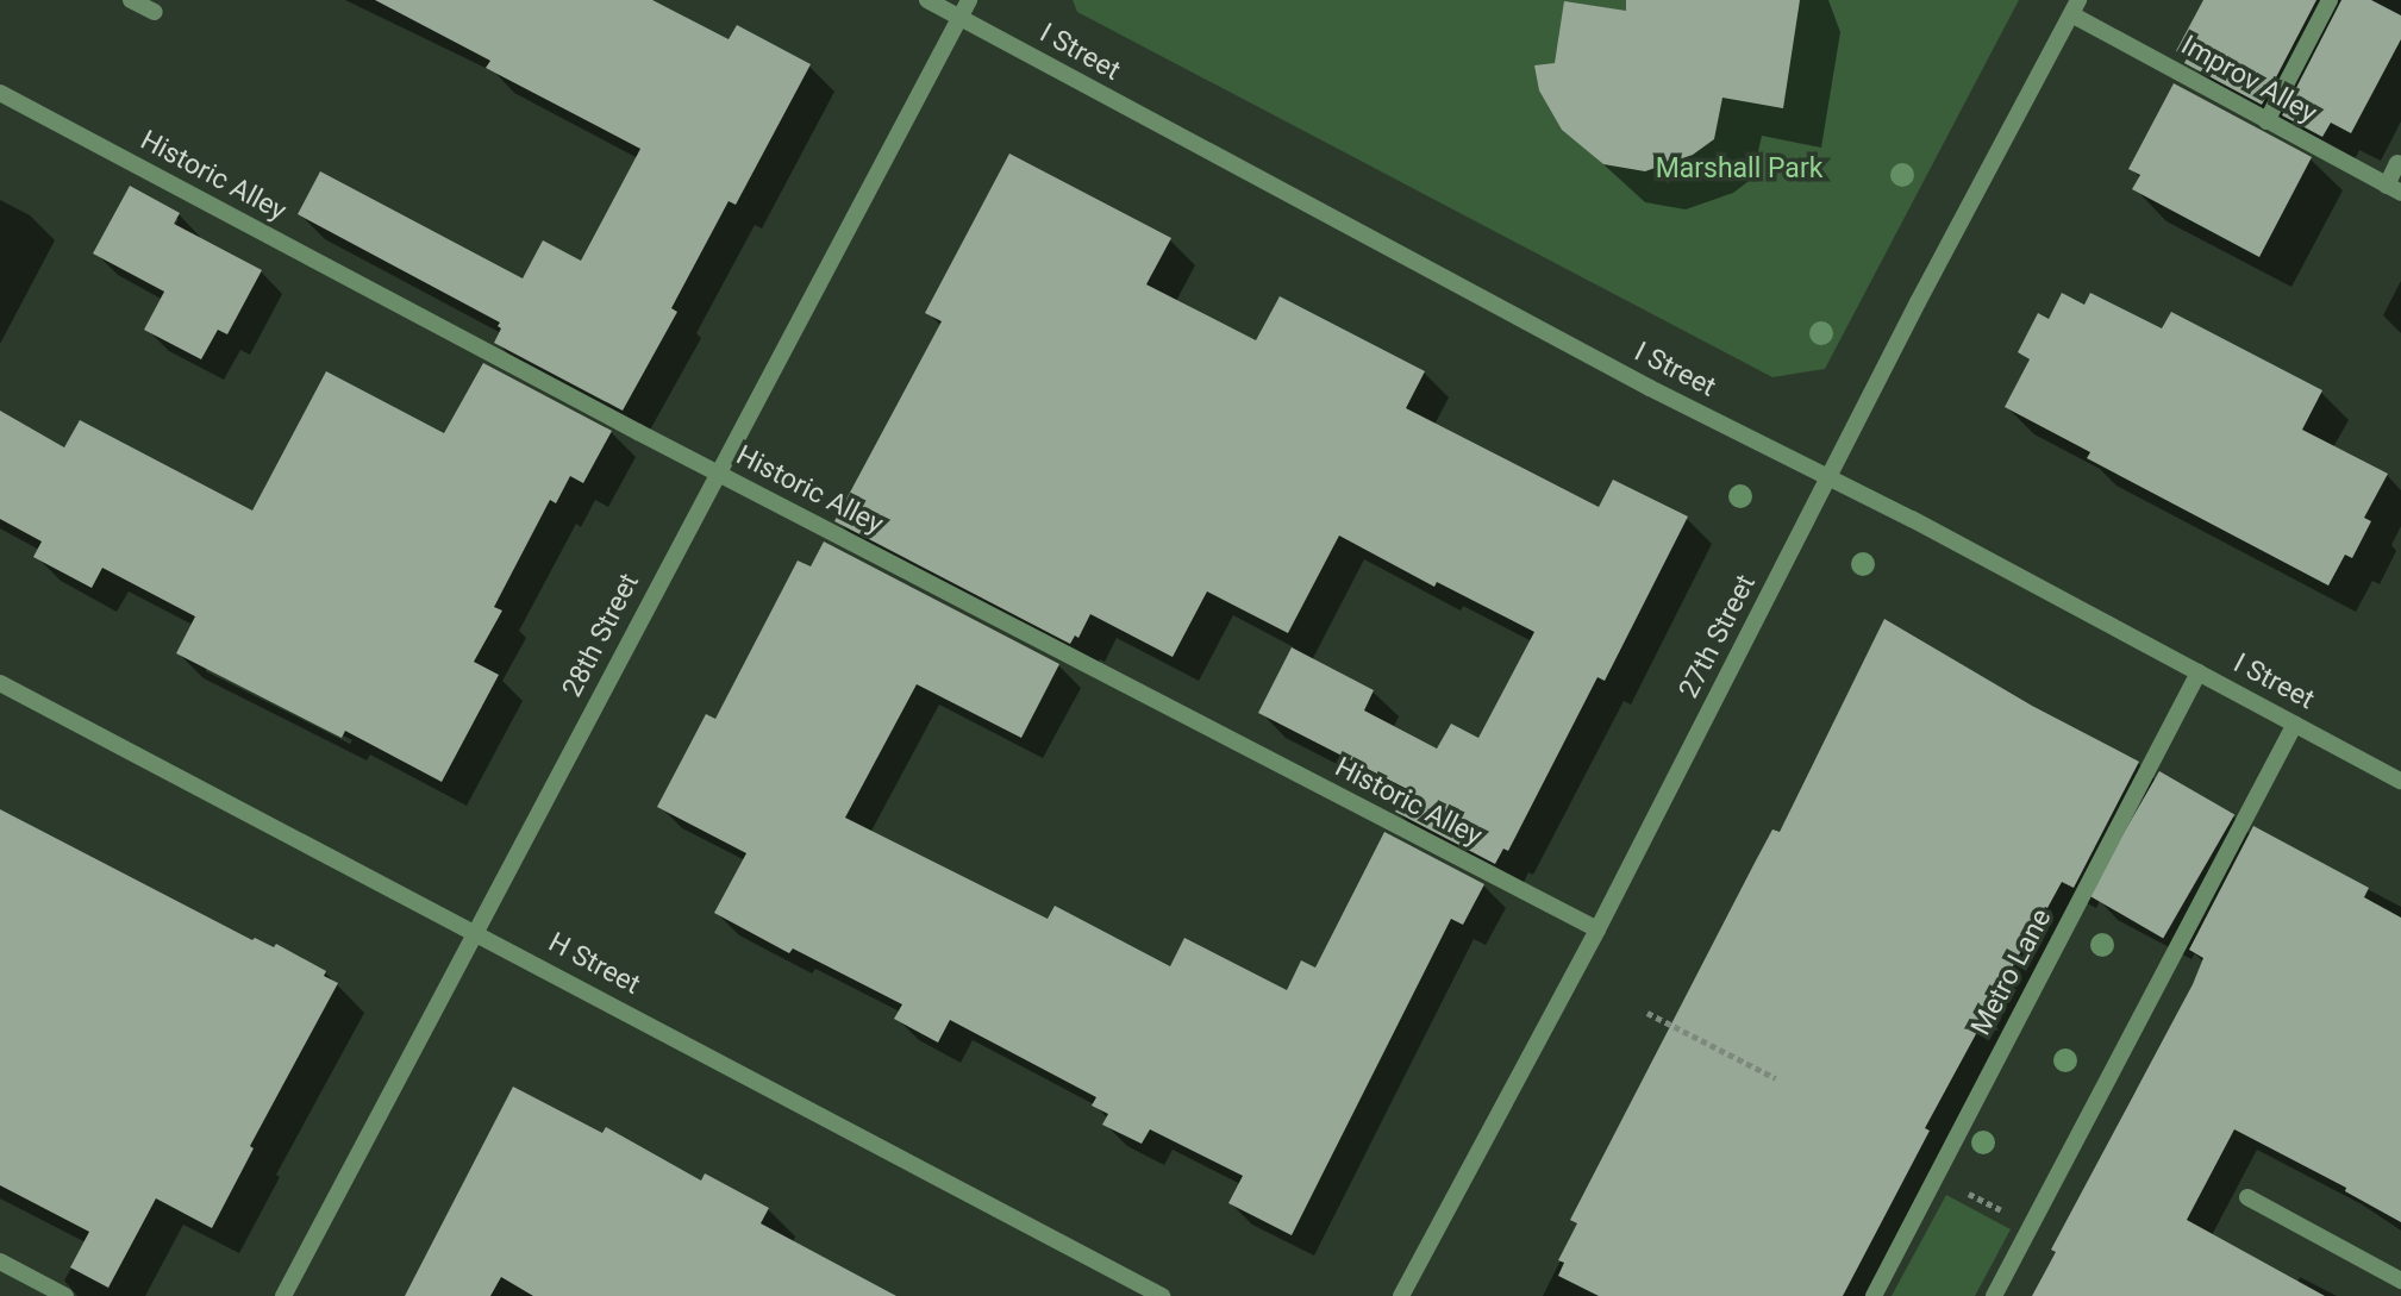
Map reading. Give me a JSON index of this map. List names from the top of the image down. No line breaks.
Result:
{"streets":{"street":["I Street","Improv Alley","Historic Alley","28th Street","27th Street","H Street","Metro Lane"]},"crossings":[["I Street","28th Street"],["I Street","27th Street"],["I Street","Metro Lane"],["Improv Alley","27th Street"],["Historic Alley","28th Street"],["Historic Alley","27th Street"],["28th Street","H Street"]],"parks":["Marshall Park"]}
